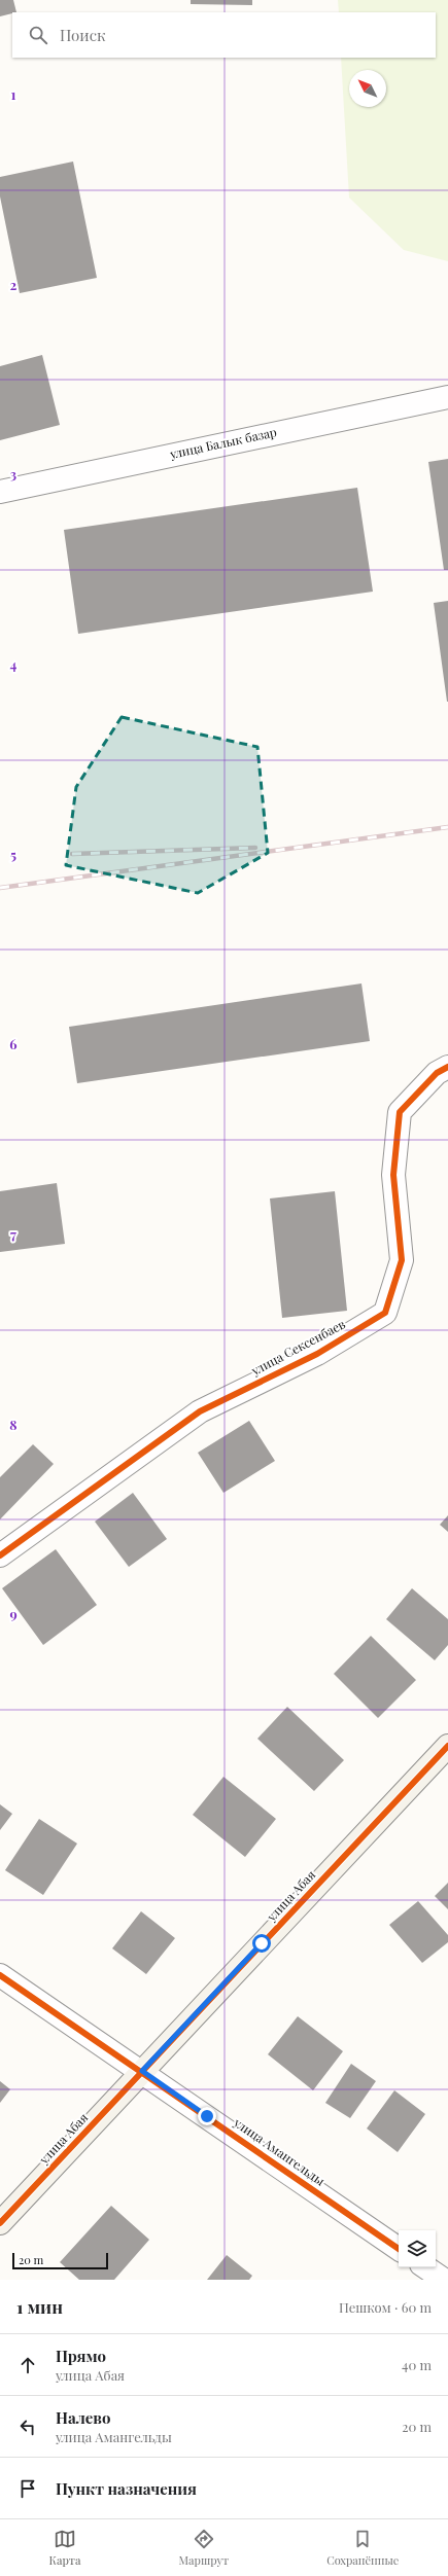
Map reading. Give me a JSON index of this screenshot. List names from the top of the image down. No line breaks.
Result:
{"streets":{"street":["улица Балык базар","улица Сексенбаев","улица Абая","улица Амангельды"]},"crossings":[["улица Абая","улица Амангельды"]],"scale_bar":"20 m","north":"top left","page":{"search":"Поиск","scale":"20 m","heading":["1 мин","Пешком · 60 m"],"list":[["Прямо","улица Абая","40 m"],["Налево","улица Амангельды","20 m"],"Пункт назначения"],"nav":["Карта","Маршрут","Сохранённые"]},"grid":{"rows":["1","2","3","4","5","6","7","8","9"]}}
